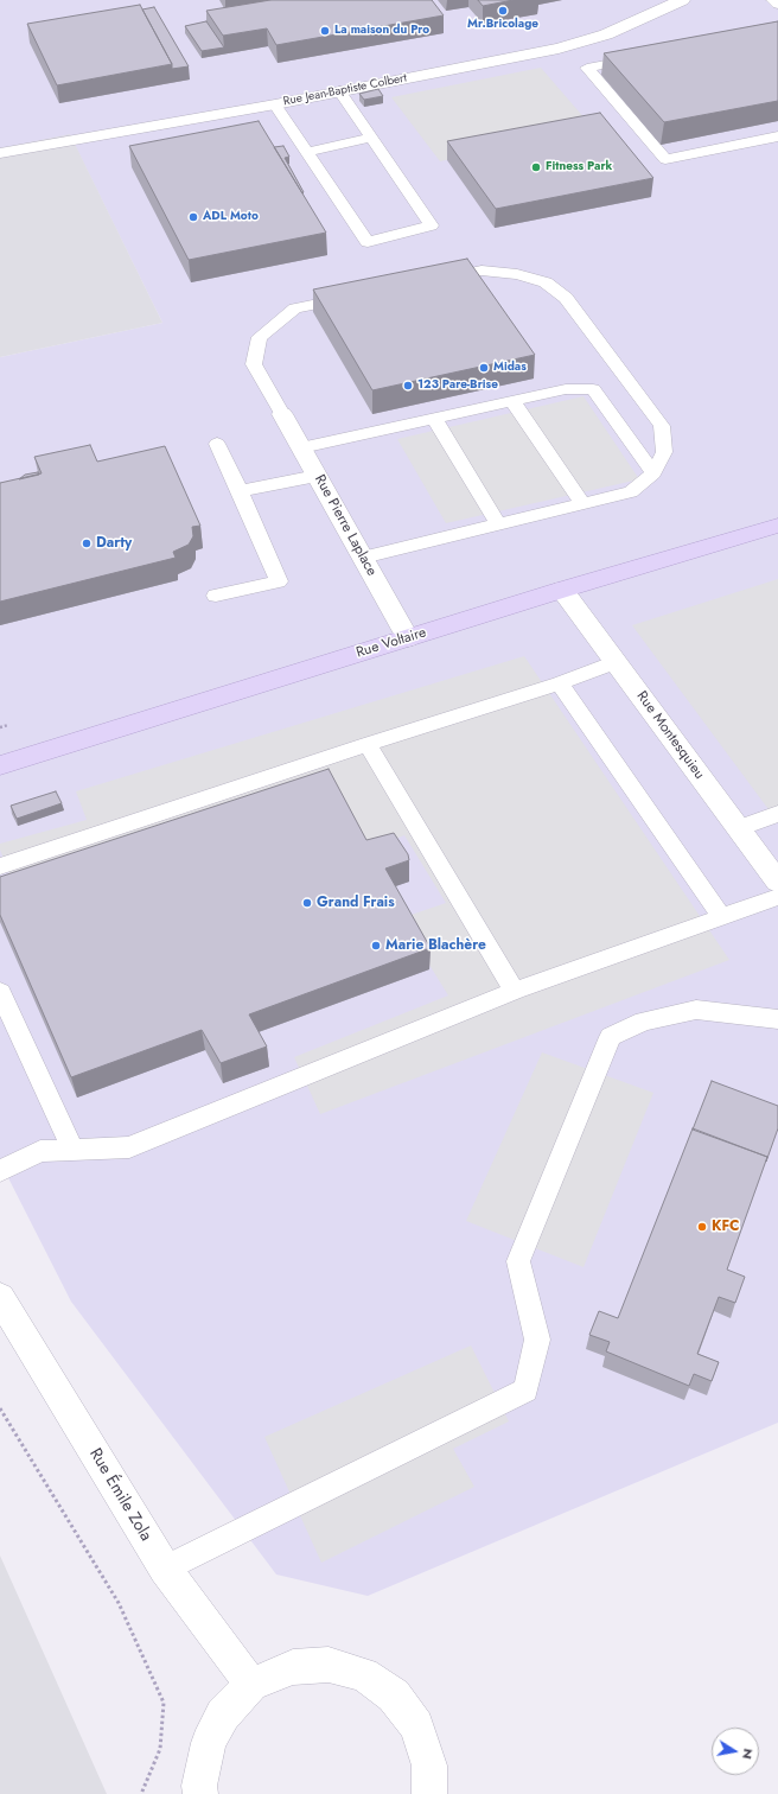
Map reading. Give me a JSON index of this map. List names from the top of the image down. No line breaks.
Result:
{"streets":{"street":["Rue Jean-Baptiste Colbert","Rue Pierre Laplace","Rue Voltaire","Rue Montesquieu","Rue Émile Zola"]},"crossings":[["Rue Pierre Laplace","Rue Voltaire"],["Rue Voltaire","Rue Montesquieu"]],"places":["Mr.Bricolage","La maison du Pro","Fitness Park","ADL Moto","Midas","123 Pare-Brise","Darty","Grand Frais","Marie Blachère","KFC"],"north":"right"}
